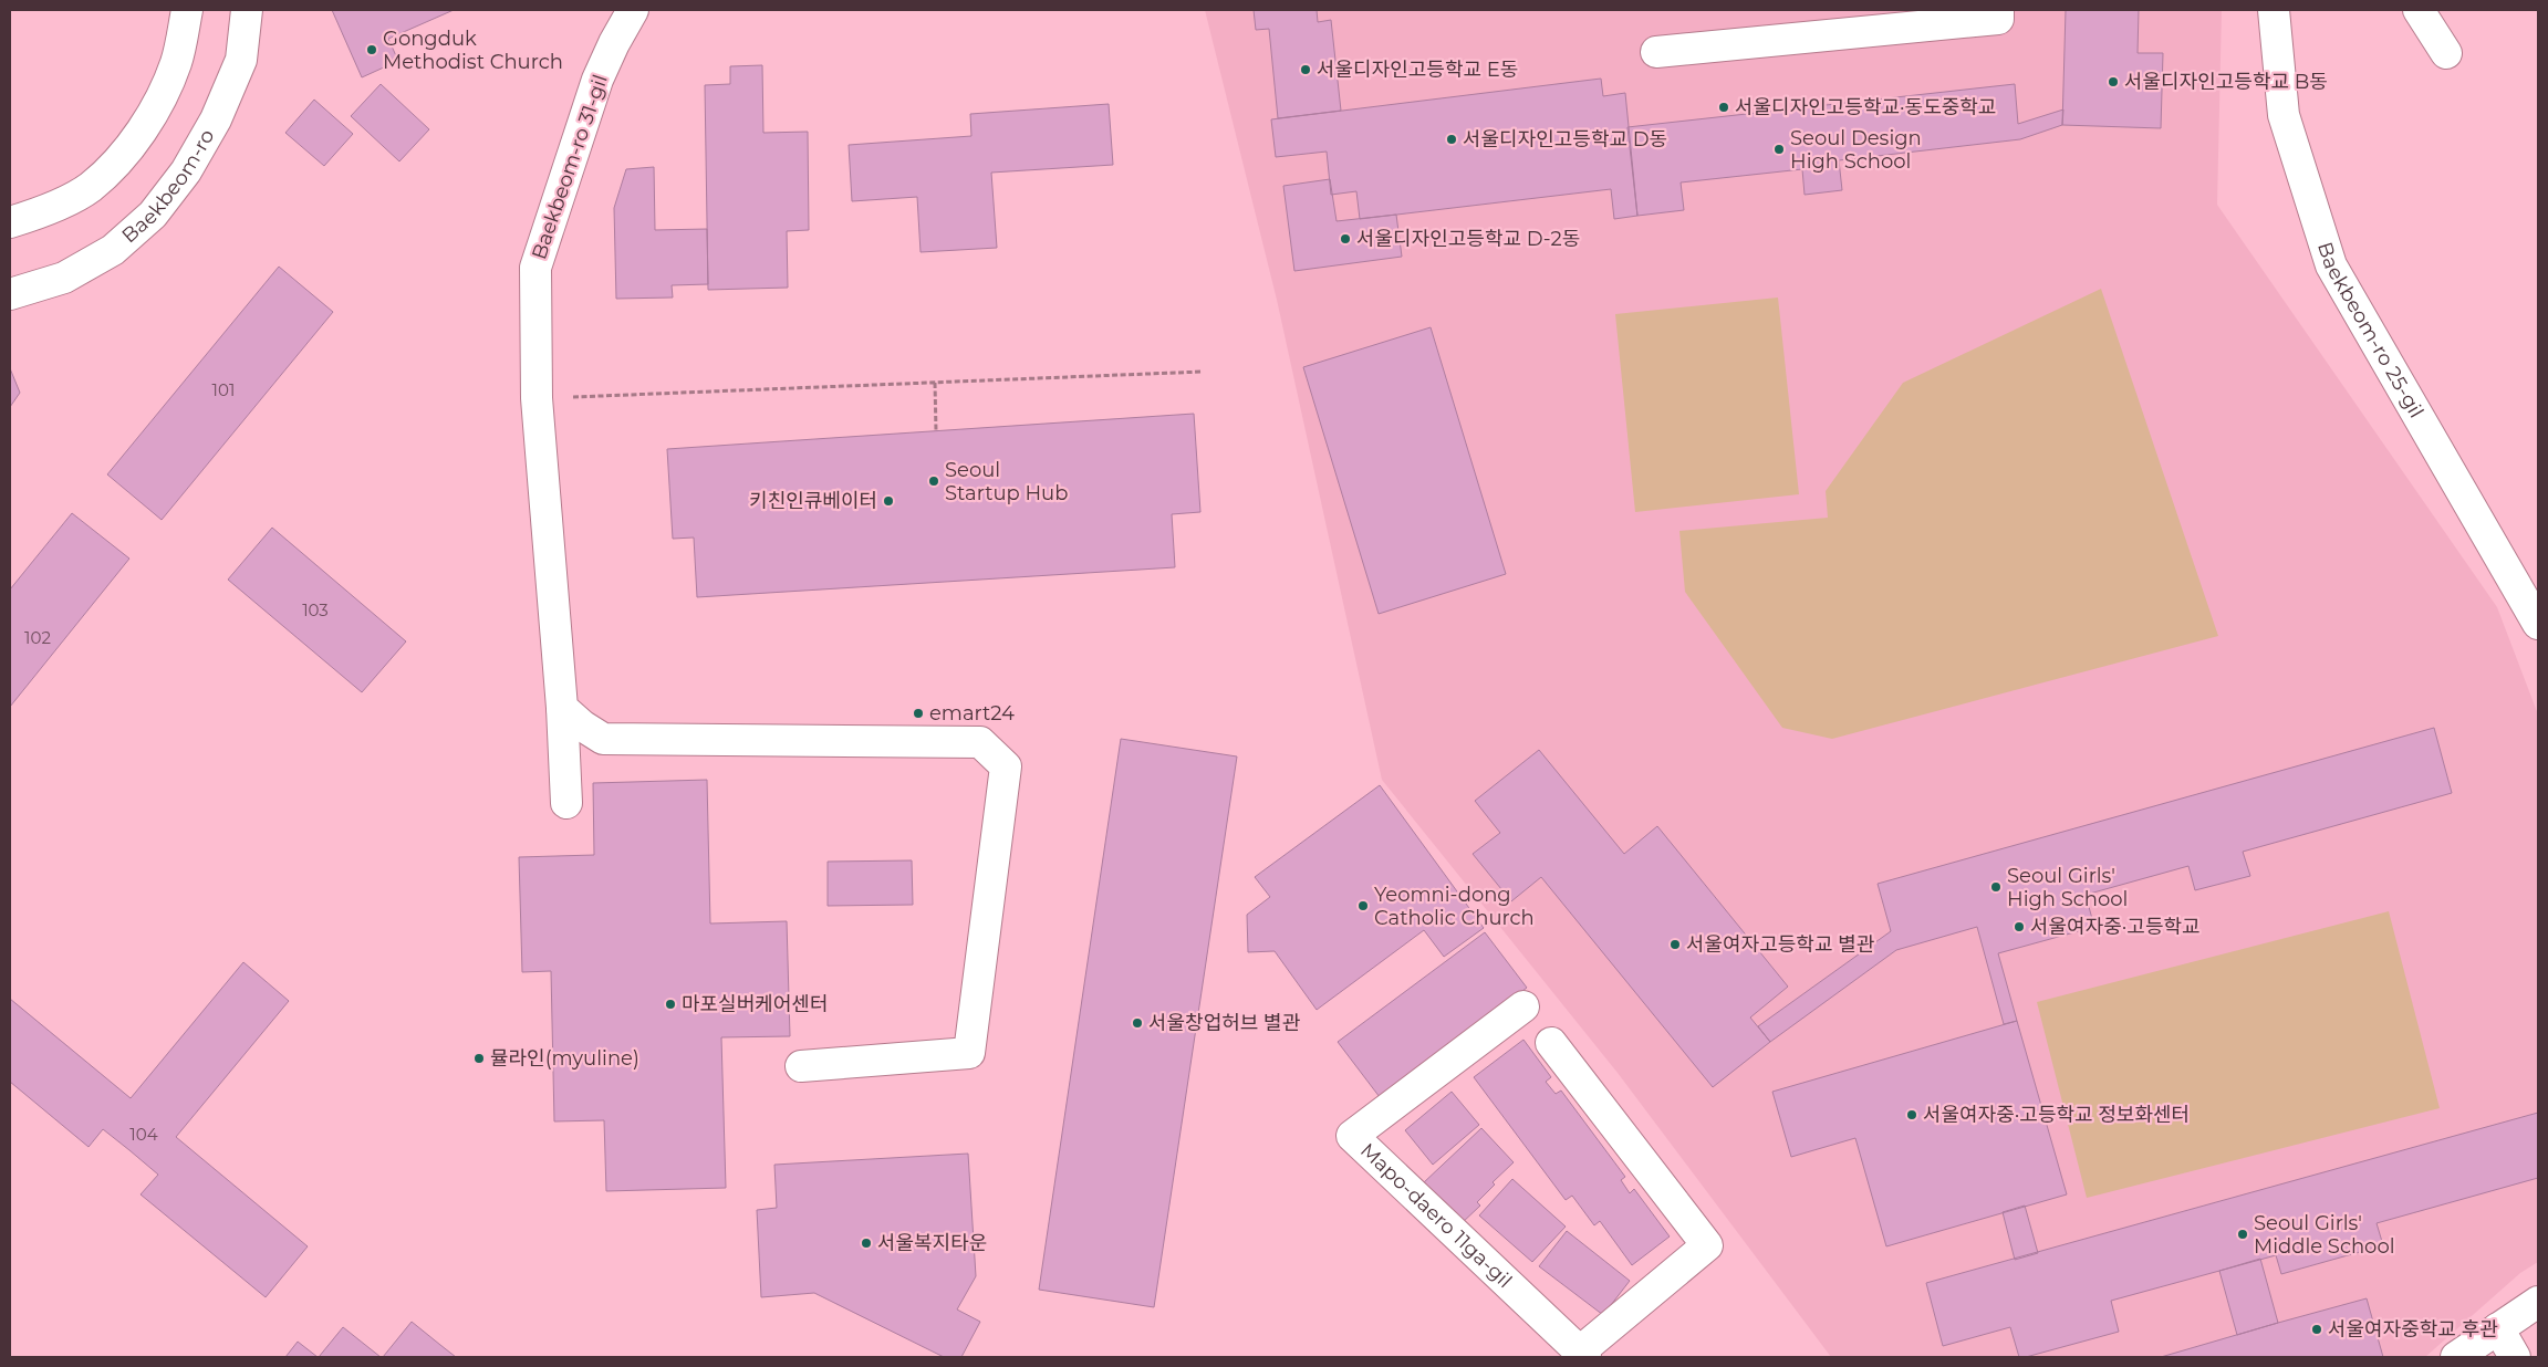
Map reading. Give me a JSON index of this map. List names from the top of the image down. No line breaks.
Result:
{"streets":{"street":["Baekbeom-ro 31-gil","Baekbeom-ro","Baekbeom-ro 25-gil","Mapo-daero 11ga-gil"]},"places":["Gongduk Methodist Church","서울디자인고등학교 E동","서울디자인고등학교 B동","서울디자인고등학교·동도중학교","서울디자인고등학교 D동","Seoul Design High School","서울디자인고등학교 D-2동","Seoul Startup Hub","키친인큐베이터","emart24","Seoul Girls' High School","Yeomni-dong Catholic Church","서울여자중·고등학교","서울여자고등학교 별관","마포실버케어센터","서울창업허브 별관","뮬라인(myuline)","서울여자중·고등학교 정보화센터","Seoul Girls' Middle School","서울복지타운","서울여자중학교 후관"],"house_numbers":["101","103","102","104"]}
